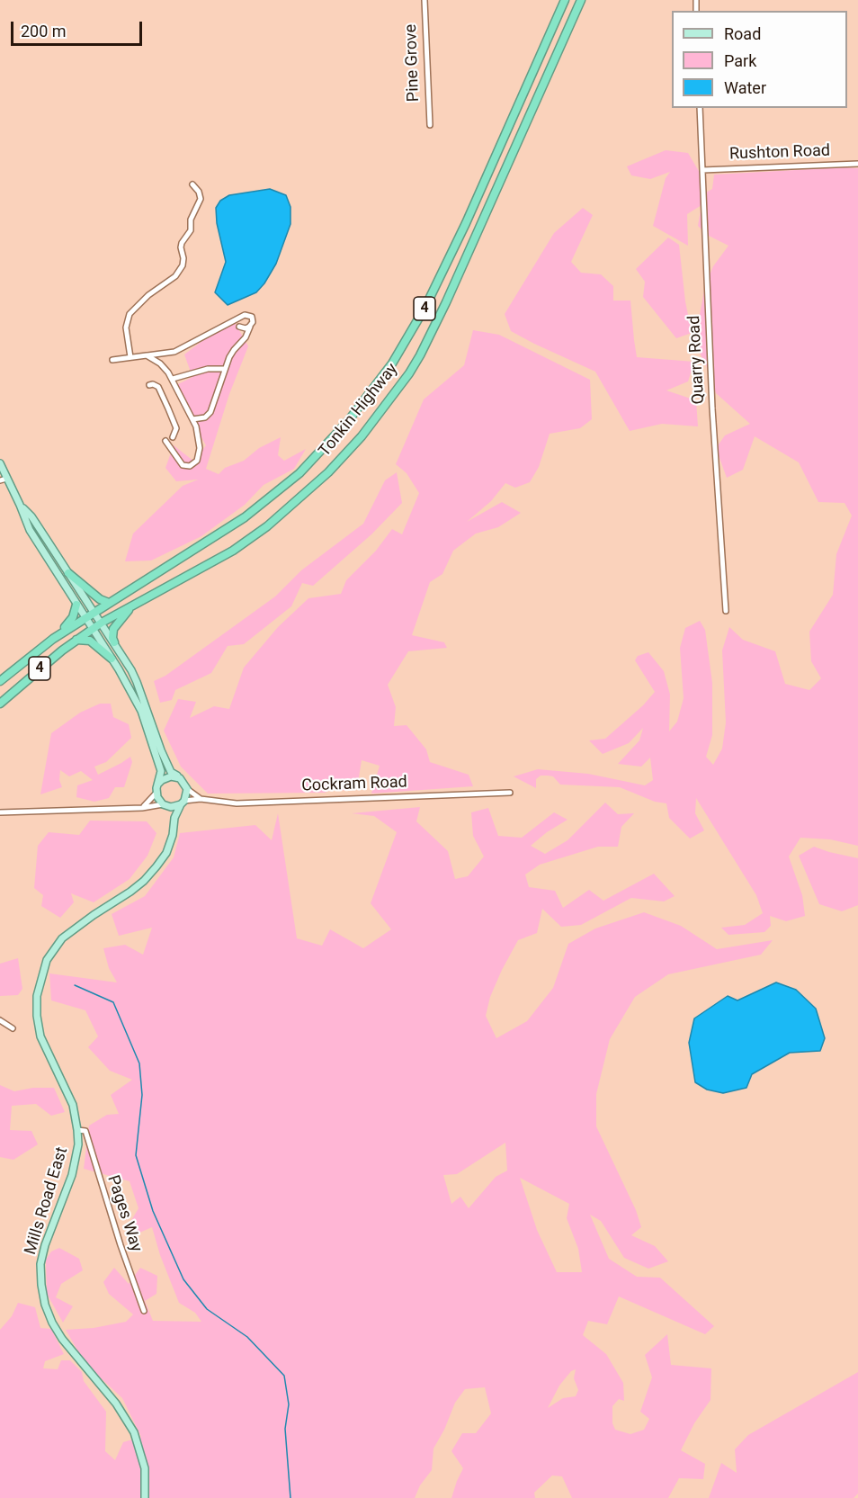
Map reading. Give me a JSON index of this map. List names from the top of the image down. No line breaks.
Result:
{"streets":{"highway":["4","Tonkin Highway"],"main road":["Mills Road East"],"street":["Pine Grove","Rushton Road","Quarry Road","Cockram Road","Pages Way"]},"crossings":[["Rushton Road","Quarry Road"],["Cockram Road","Mills Road East"],["Mills Road East","Pages Way"]],"legend":["Road","Park","Water"],"scale_bar":"200 m"}
